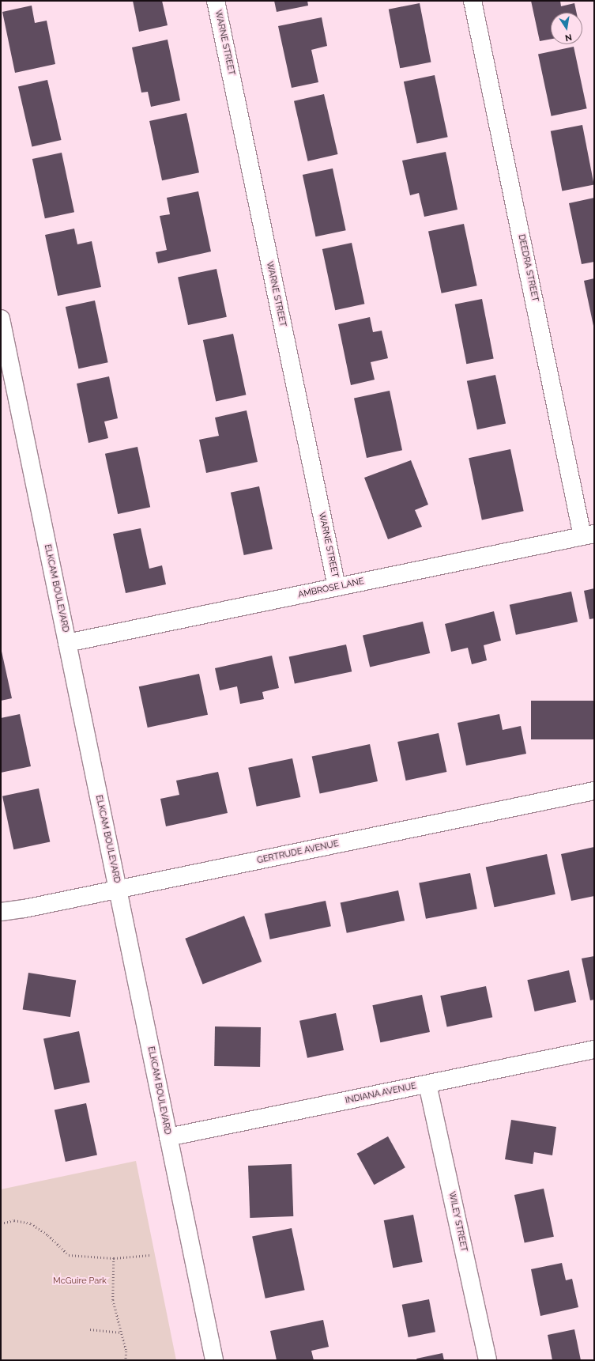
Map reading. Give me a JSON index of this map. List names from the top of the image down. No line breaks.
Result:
{"streets":{"street":["WARNE STREET","DEEDRA STREET","ELKCAM BOULEVARD","AMBROSE LANE","GERTRUDE AVENUE","INDIANA AVENUE","WILEY STREET"]},"crossings":[["WARNE STREET","AMBROSE LANE"],["DEEDRA STREET","AMBROSE LANE"],["ELKCAM BOULEVARD","AMBROSE LANE"],["ELKCAM BOULEVARD","GERTRUDE AVENUE"],["ELKCAM BOULEVARD","INDIANA AVENUE"],["INDIANA AVENUE","WILEY STREET"]],"parks":["McGuire Park"],"north":"bottom"}
